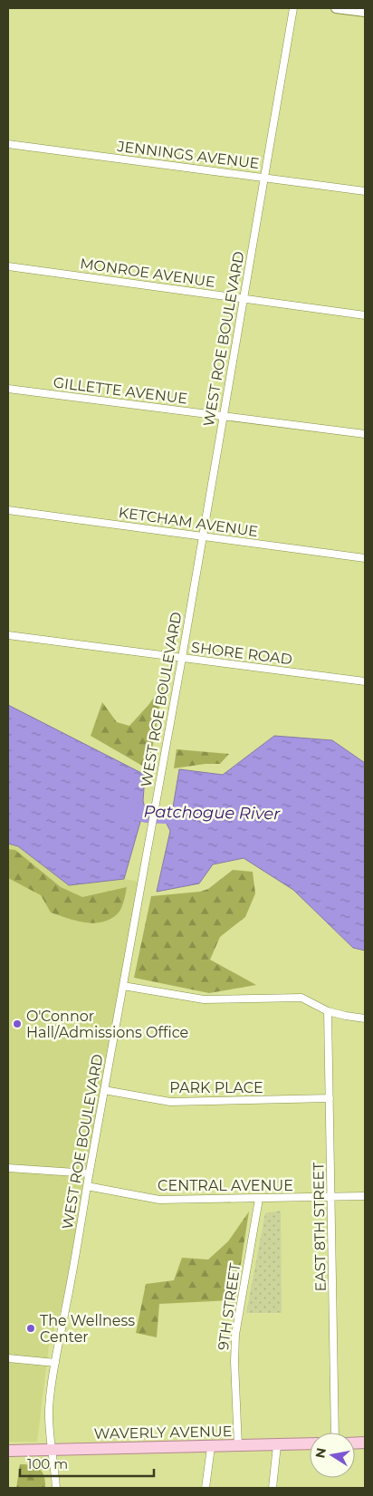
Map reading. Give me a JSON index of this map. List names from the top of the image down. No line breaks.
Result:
{"streets":{"main road":["WAVERLY AVENUE"],"street":["JENNINGS AVENUE","MONROE AVENUE","WEST ROE BOULEVARD","GILLETTE AVENUE","KETCHAM AVENUE","SHORE ROAD","PARK PLACE","CENTRAL AVENUE","EAST 8TH STREET","9TH STREET"]},"crossings":[["JENNINGS AVENUE","WEST ROE BOULEVARD"],["MONROE AVENUE","WEST ROE BOULEVARD"],["WEST ROE BOULEVARD","GILLETTE AVENUE"],["WEST ROE BOULEVARD","KETCHAM AVENUE"],["WEST ROE BOULEVARD","SHORE ROAD"],["WEST ROE BOULEVARD","PARK PLACE"],["WEST ROE BOULEVARD","CENTRAL AVENUE"],["WEST ROE BOULEVARD","WAVERLY AVENUE"],["PARK PLACE","EAST 8TH STREET"],["CENTRAL AVENUE","EAST 8TH STREET"],["CENTRAL AVENUE","9TH STREET"],["9TH STREET","WAVERLY AVENUE"]],"water":["Patchogue River"],"places":["O'Connor Hall/Admissions Office","The Wellness Center"],"scale_bar":"100 m","north":"left"}
